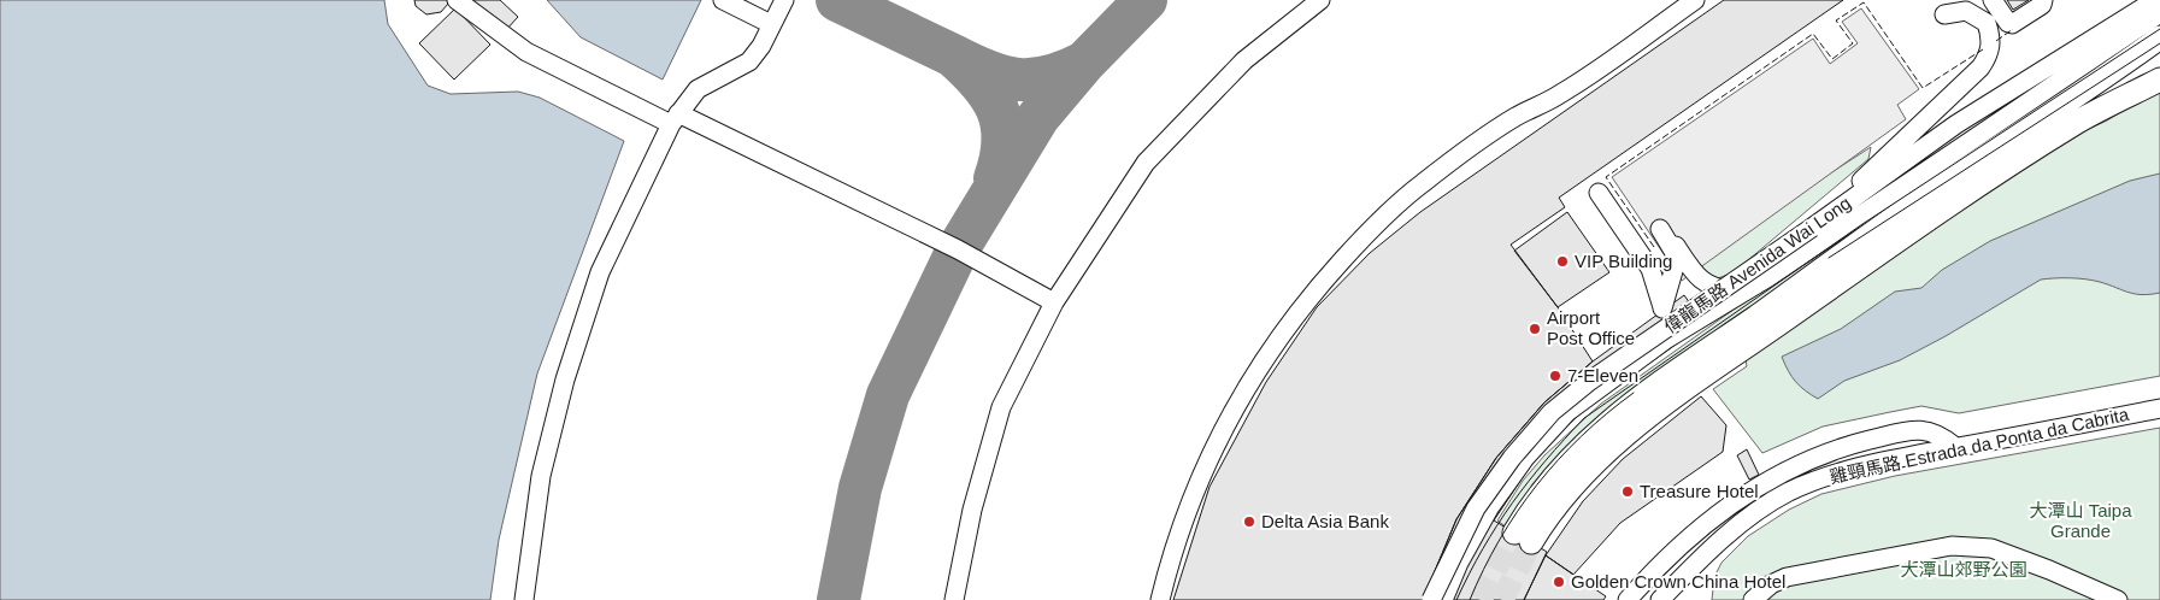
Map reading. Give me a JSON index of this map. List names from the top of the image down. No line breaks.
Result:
{"streets":{"street":["偉龍馬路 Avenida Wai Long","雞頸馬路 Estrada da Ponta da Cabrita"]},"parks":["大潭山 Taipa Grande","大潭山郊野公園"],"places":["VIP Building","Airport Post Office","7-Eleven","Treasure Hotel","Delta Asia Bank","Golden Crown China Hotel"]}
